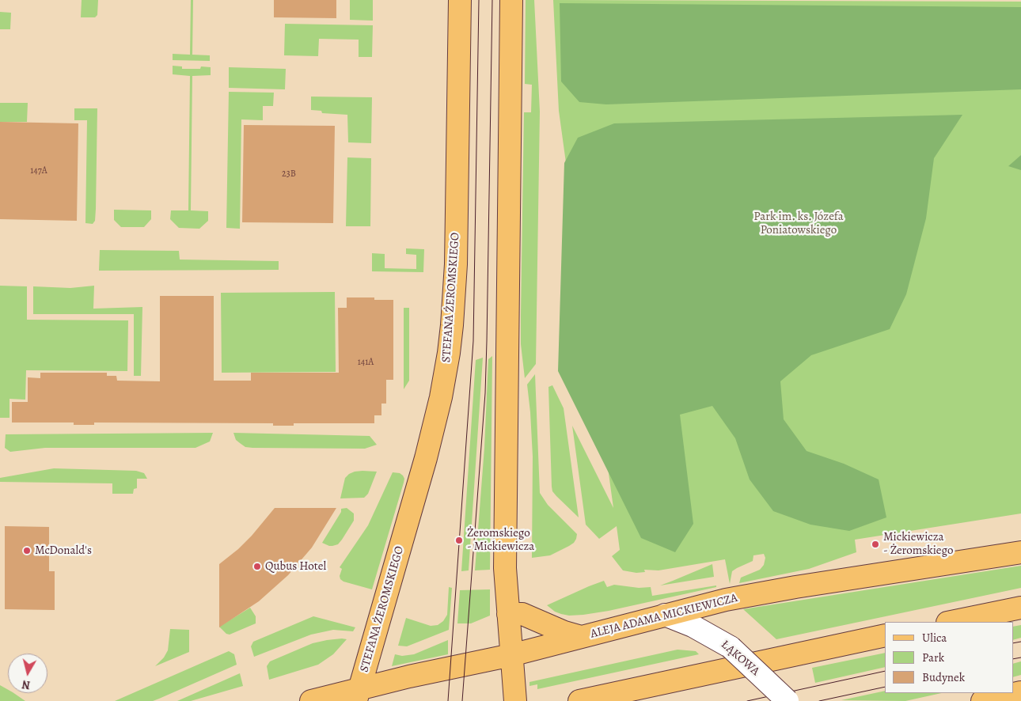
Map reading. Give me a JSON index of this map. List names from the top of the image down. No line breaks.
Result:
{"streets":{"main road":["STEFANA ŻEROMSKIEGO","ALEJA ADAMA MICKIEWICZA"],"street":["ŁĄKOWA"]},"crossings":[["STEFANA ŻEROMSKIEGO","ALEJA ADAMA MICKIEWICZA"],["ALEJA ADAMA MICKIEWICZA","ŁĄKOWA"]],"parks":["Park im. ks. Józefa Poniatowskiego"],"places":["Żeromskiego - Mickiewicza","Mickiewicza - Żeromskiego","McDonald's","Qubus Hotel"],"house_numbers":["147A","23B","141A"],"legend":["Ulica","Park","Budynek"],"north":"bottom"}
